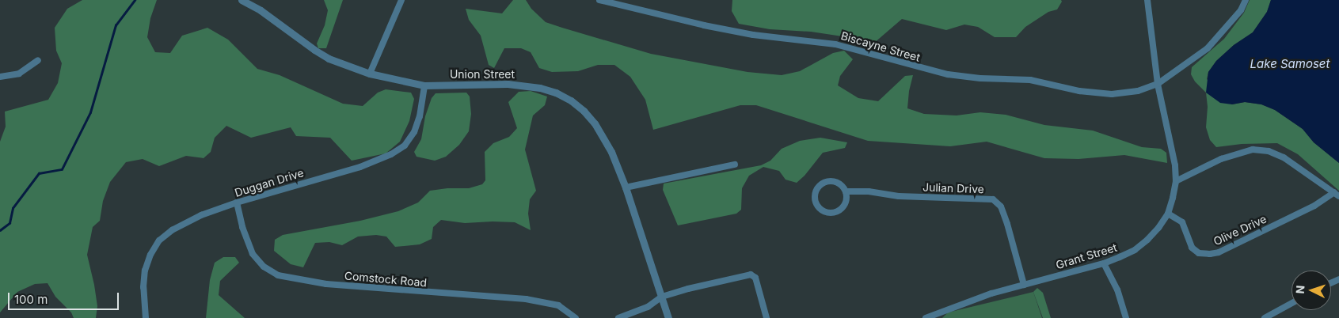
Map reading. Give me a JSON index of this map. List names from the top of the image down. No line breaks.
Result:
{"streets":{"street":["Biscayne Street","Union Street","Duggan Drive","Julian Drive","Olive Drive","Grant Street","Comstock Road"]},"crossings":[["Biscayne Street","Grant Street"],["Union Street","Duggan Drive"],["Duggan Drive","Comstock Road"],["Julian Drive","Grant Street"],["Olive Drive","Grant Street"]],"water":["Lake Samoset"],"scale_bar":"100 m","north":"left"}
